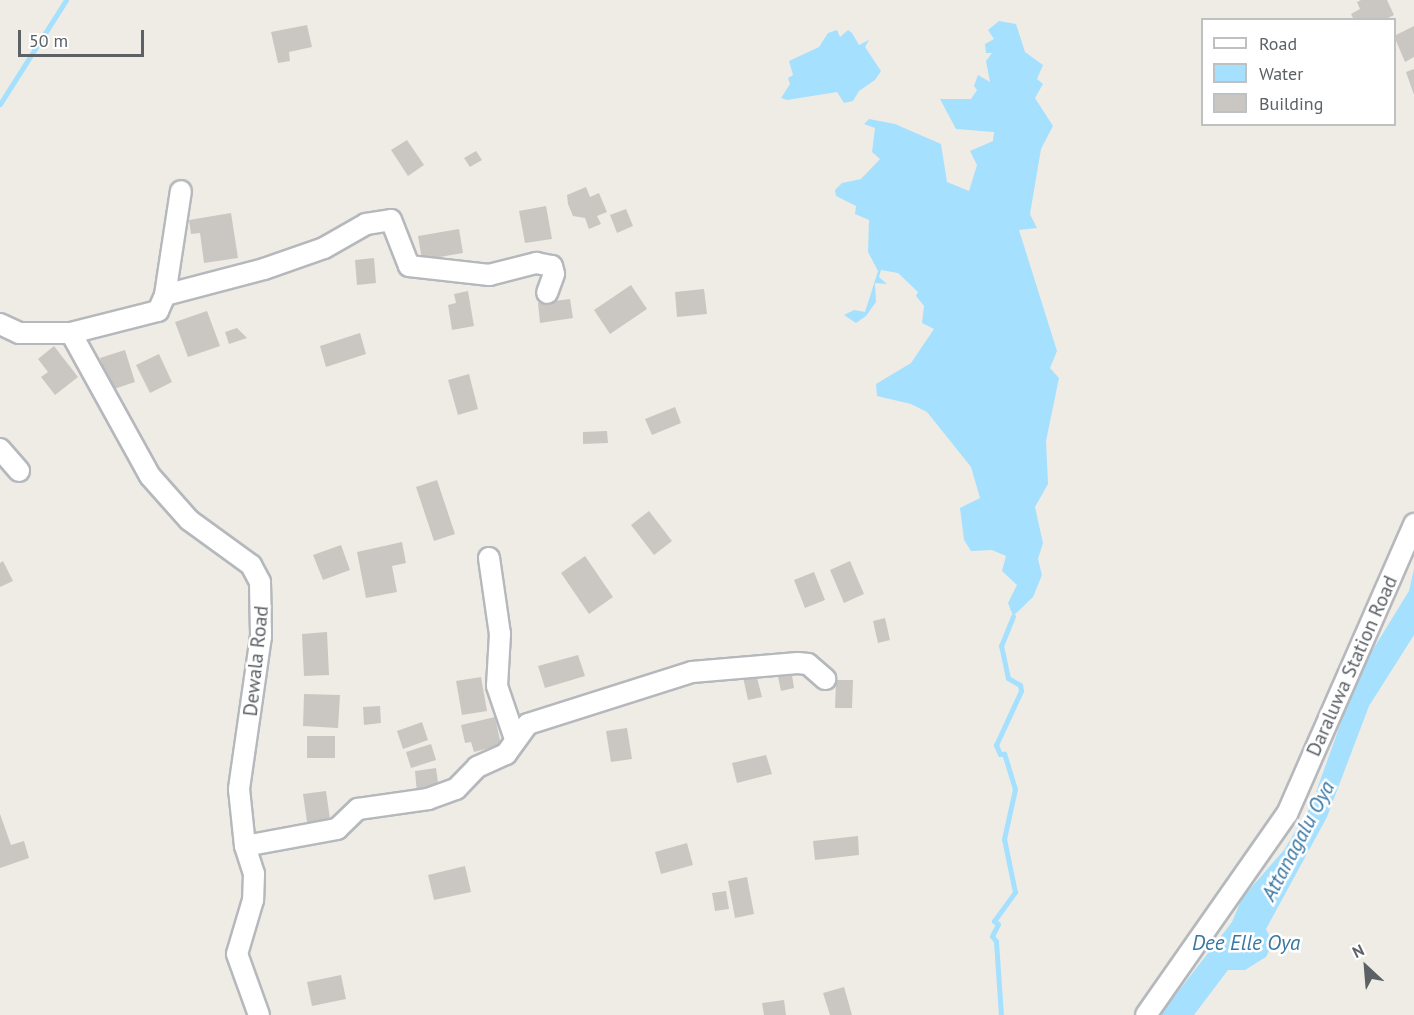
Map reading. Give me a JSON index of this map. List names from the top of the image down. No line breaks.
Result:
{"streets":{"street":["Dewala Road","Daraluwa Station Road"]},"water":["Attanagalu Oya","Dee Elle Oya"],"legend":["Road","Water","Building"],"scale_bar":"50 m","north":"top left"}
